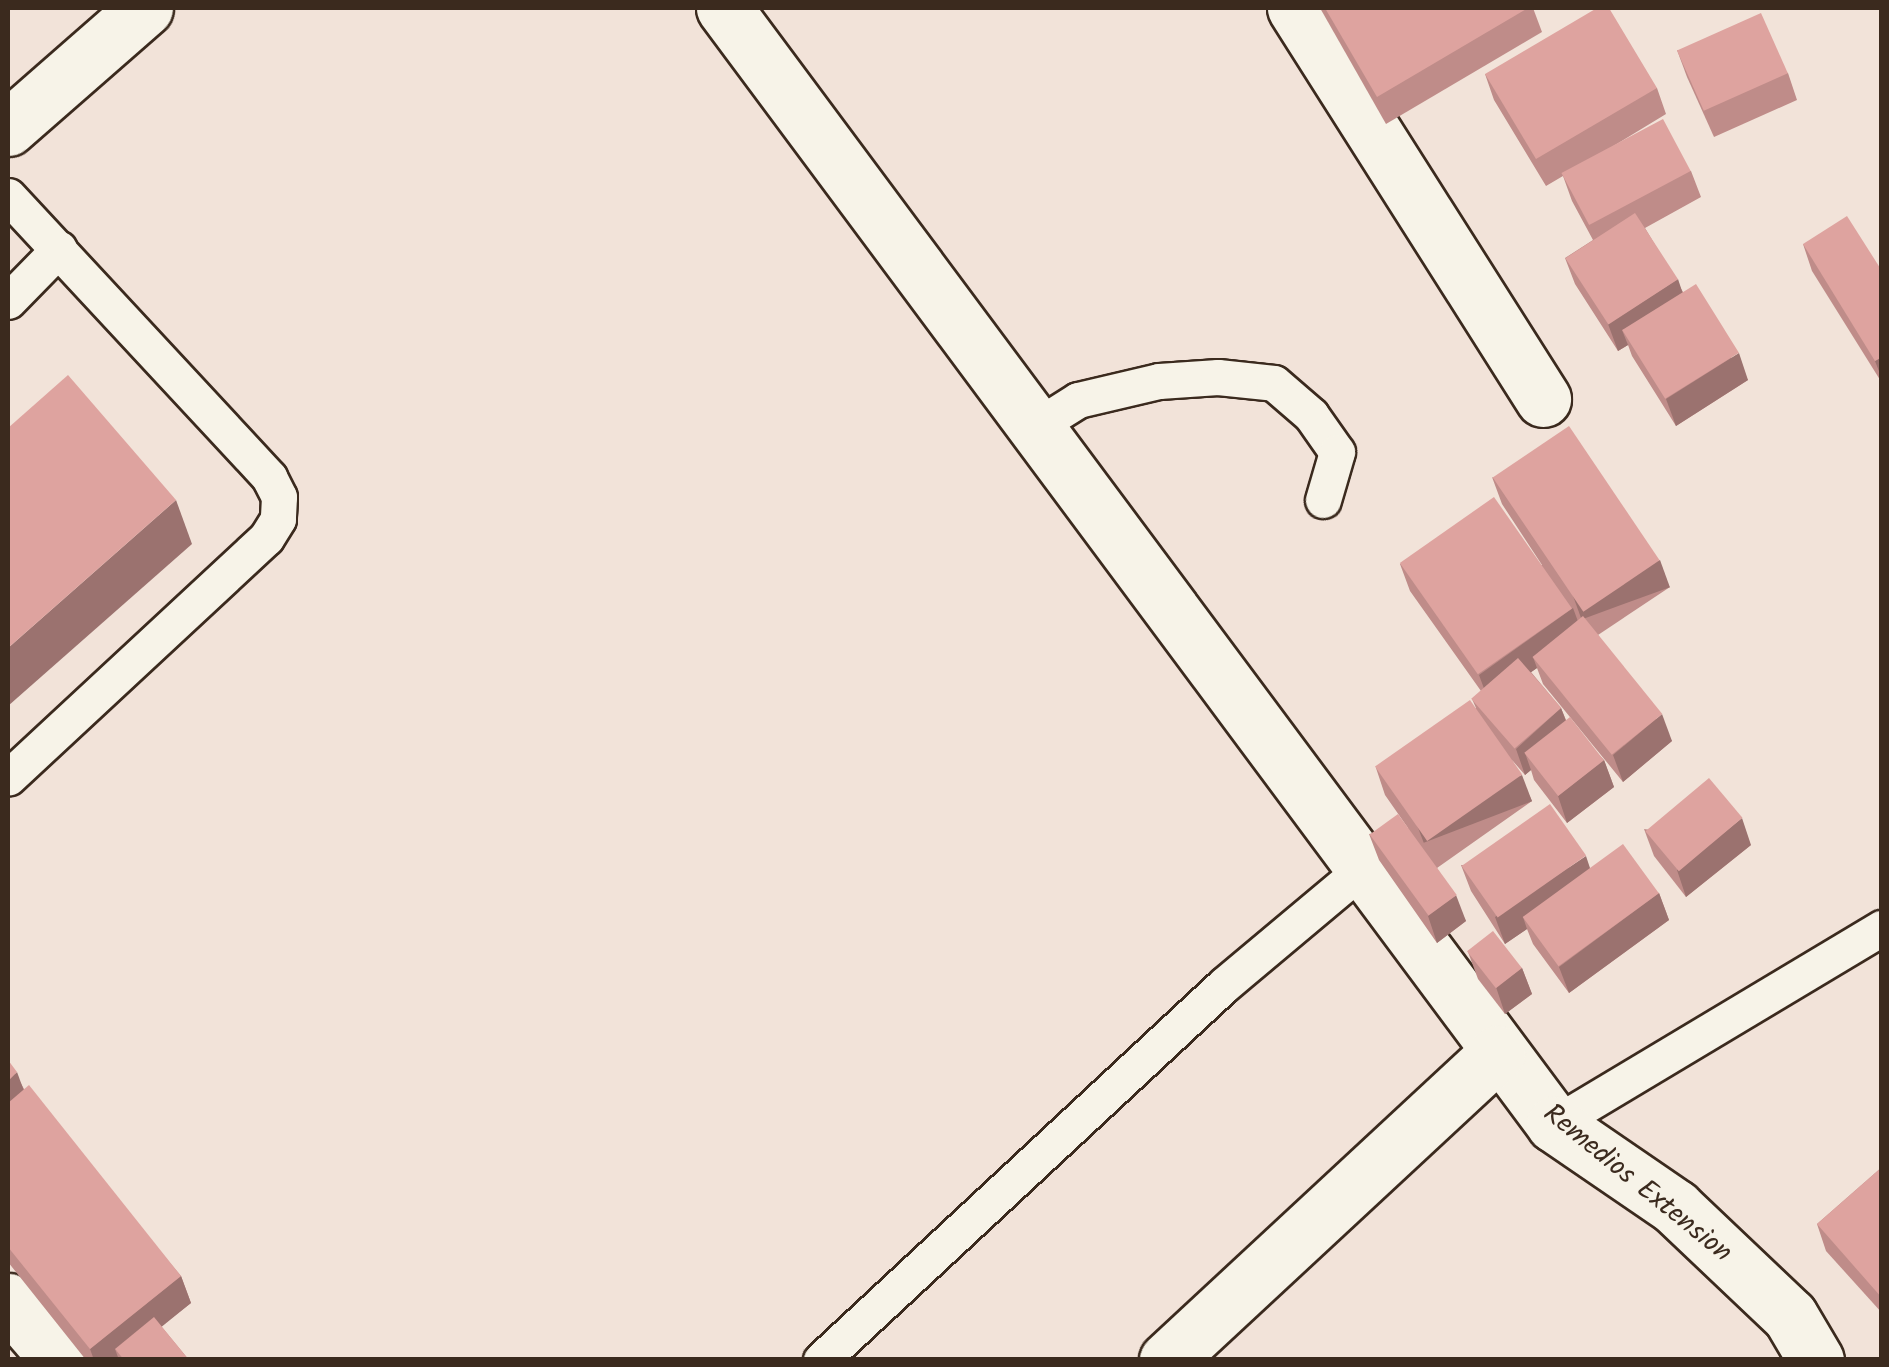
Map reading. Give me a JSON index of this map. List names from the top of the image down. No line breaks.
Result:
{"streets":{"street":["Remedios Extension"]}}
